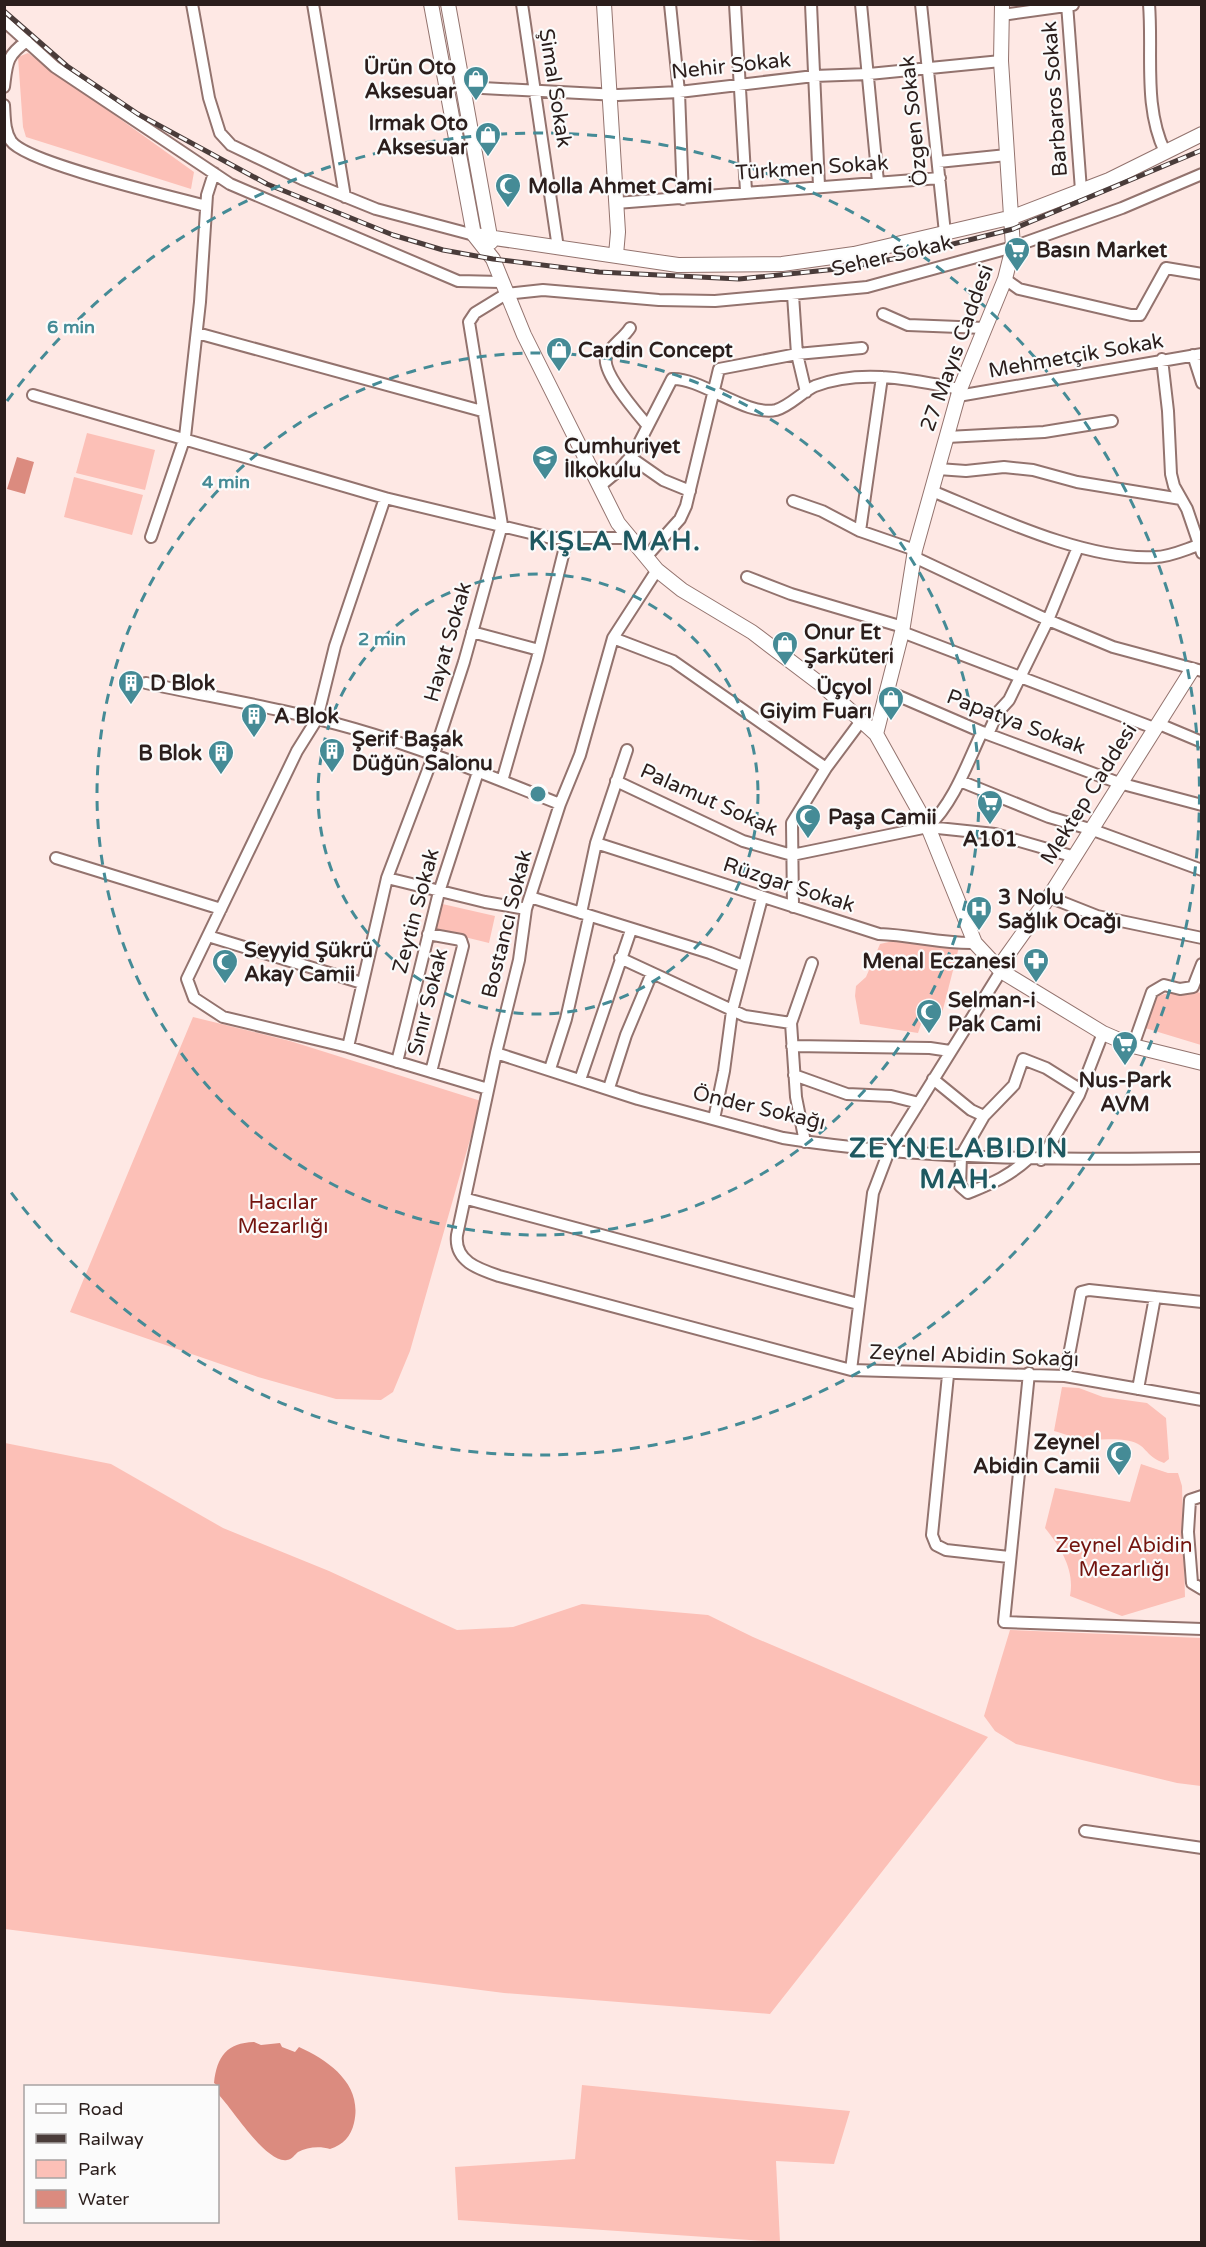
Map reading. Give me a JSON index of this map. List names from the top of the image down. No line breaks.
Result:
{"streets":{"street":["Nehir Sokak","Şimal Sokak","Barbaros Sokak","Özgen Sokak","Türkmen Sokak","Seher Sokak","27 Mayıs Caddesi","Mehmetçik Sokak","Hayat Sokak","Papatya Sokak","Mektep Caddesi","Palamut Sokak","Rüzgar Sokak","Zeytin Sokak","Bostancı Sokak","Sınır Sokak","Önder Sokağı","Zeynel Abidin Sokağı"]},"crossings":[["Nehir Sokak","Şimal Sokak"],["Nehir Sokak","Özgen Sokak"],["Nehir Sokak","27 Mayıs Caddesi"],["Özgen Sokak","Türkmen Sokak"],["Seher Sokak","27 Mayıs Caddesi"],["Seher Sokak","Hayat Sokak"],["27 Mayıs Caddesi","Mehmetçik Sokak"],["27 Mayıs Caddesi","Papatya Sokak"],["Papatya Sokak","Mektep Caddesi"],["Mektep Caddesi","Palamut Sokak"],["Zeytin Sokak","Sınır Sokak"],["Bostancı Sokak","Önder Sokağı"],["Bostancı Sokak","Zeynel Abidin Sokağı"]],"districts":["KIŞLA MAH.","ZEYNELABIDIN MAH."],"parks":["Hacılar Mezarlığı","Zeynel Abidin Mezarlığı"],"places":{"shop":["Ürün Oto Aksesuar","Irmak Oto Aksesuar","Cardin Concept","Onur Et Şarküteri","Üçyol Giyim Fuarı"],"mosque":["Molla Ahmet Cami","Paşa Camii","Seyyid Şükrü Akay Camii","Selman-i Pak Cami","Zeynel Abidin Camii"],"supermarket":["Basın Market","A101","Nus-Park AVM"],"school or university":["Cumhuriyet İlkokulu"],"building":["D Blok","A Blok","Şerif Başak Düğün Salonu","B Blok"],"hospital":["3 Nolu Sağlık Ocağı"],"pharmacy":["Menal Eczanesi"]},"legend":["Road","Railway","Park","Water"],"rings":["6 min","4 min","2 min"]}
